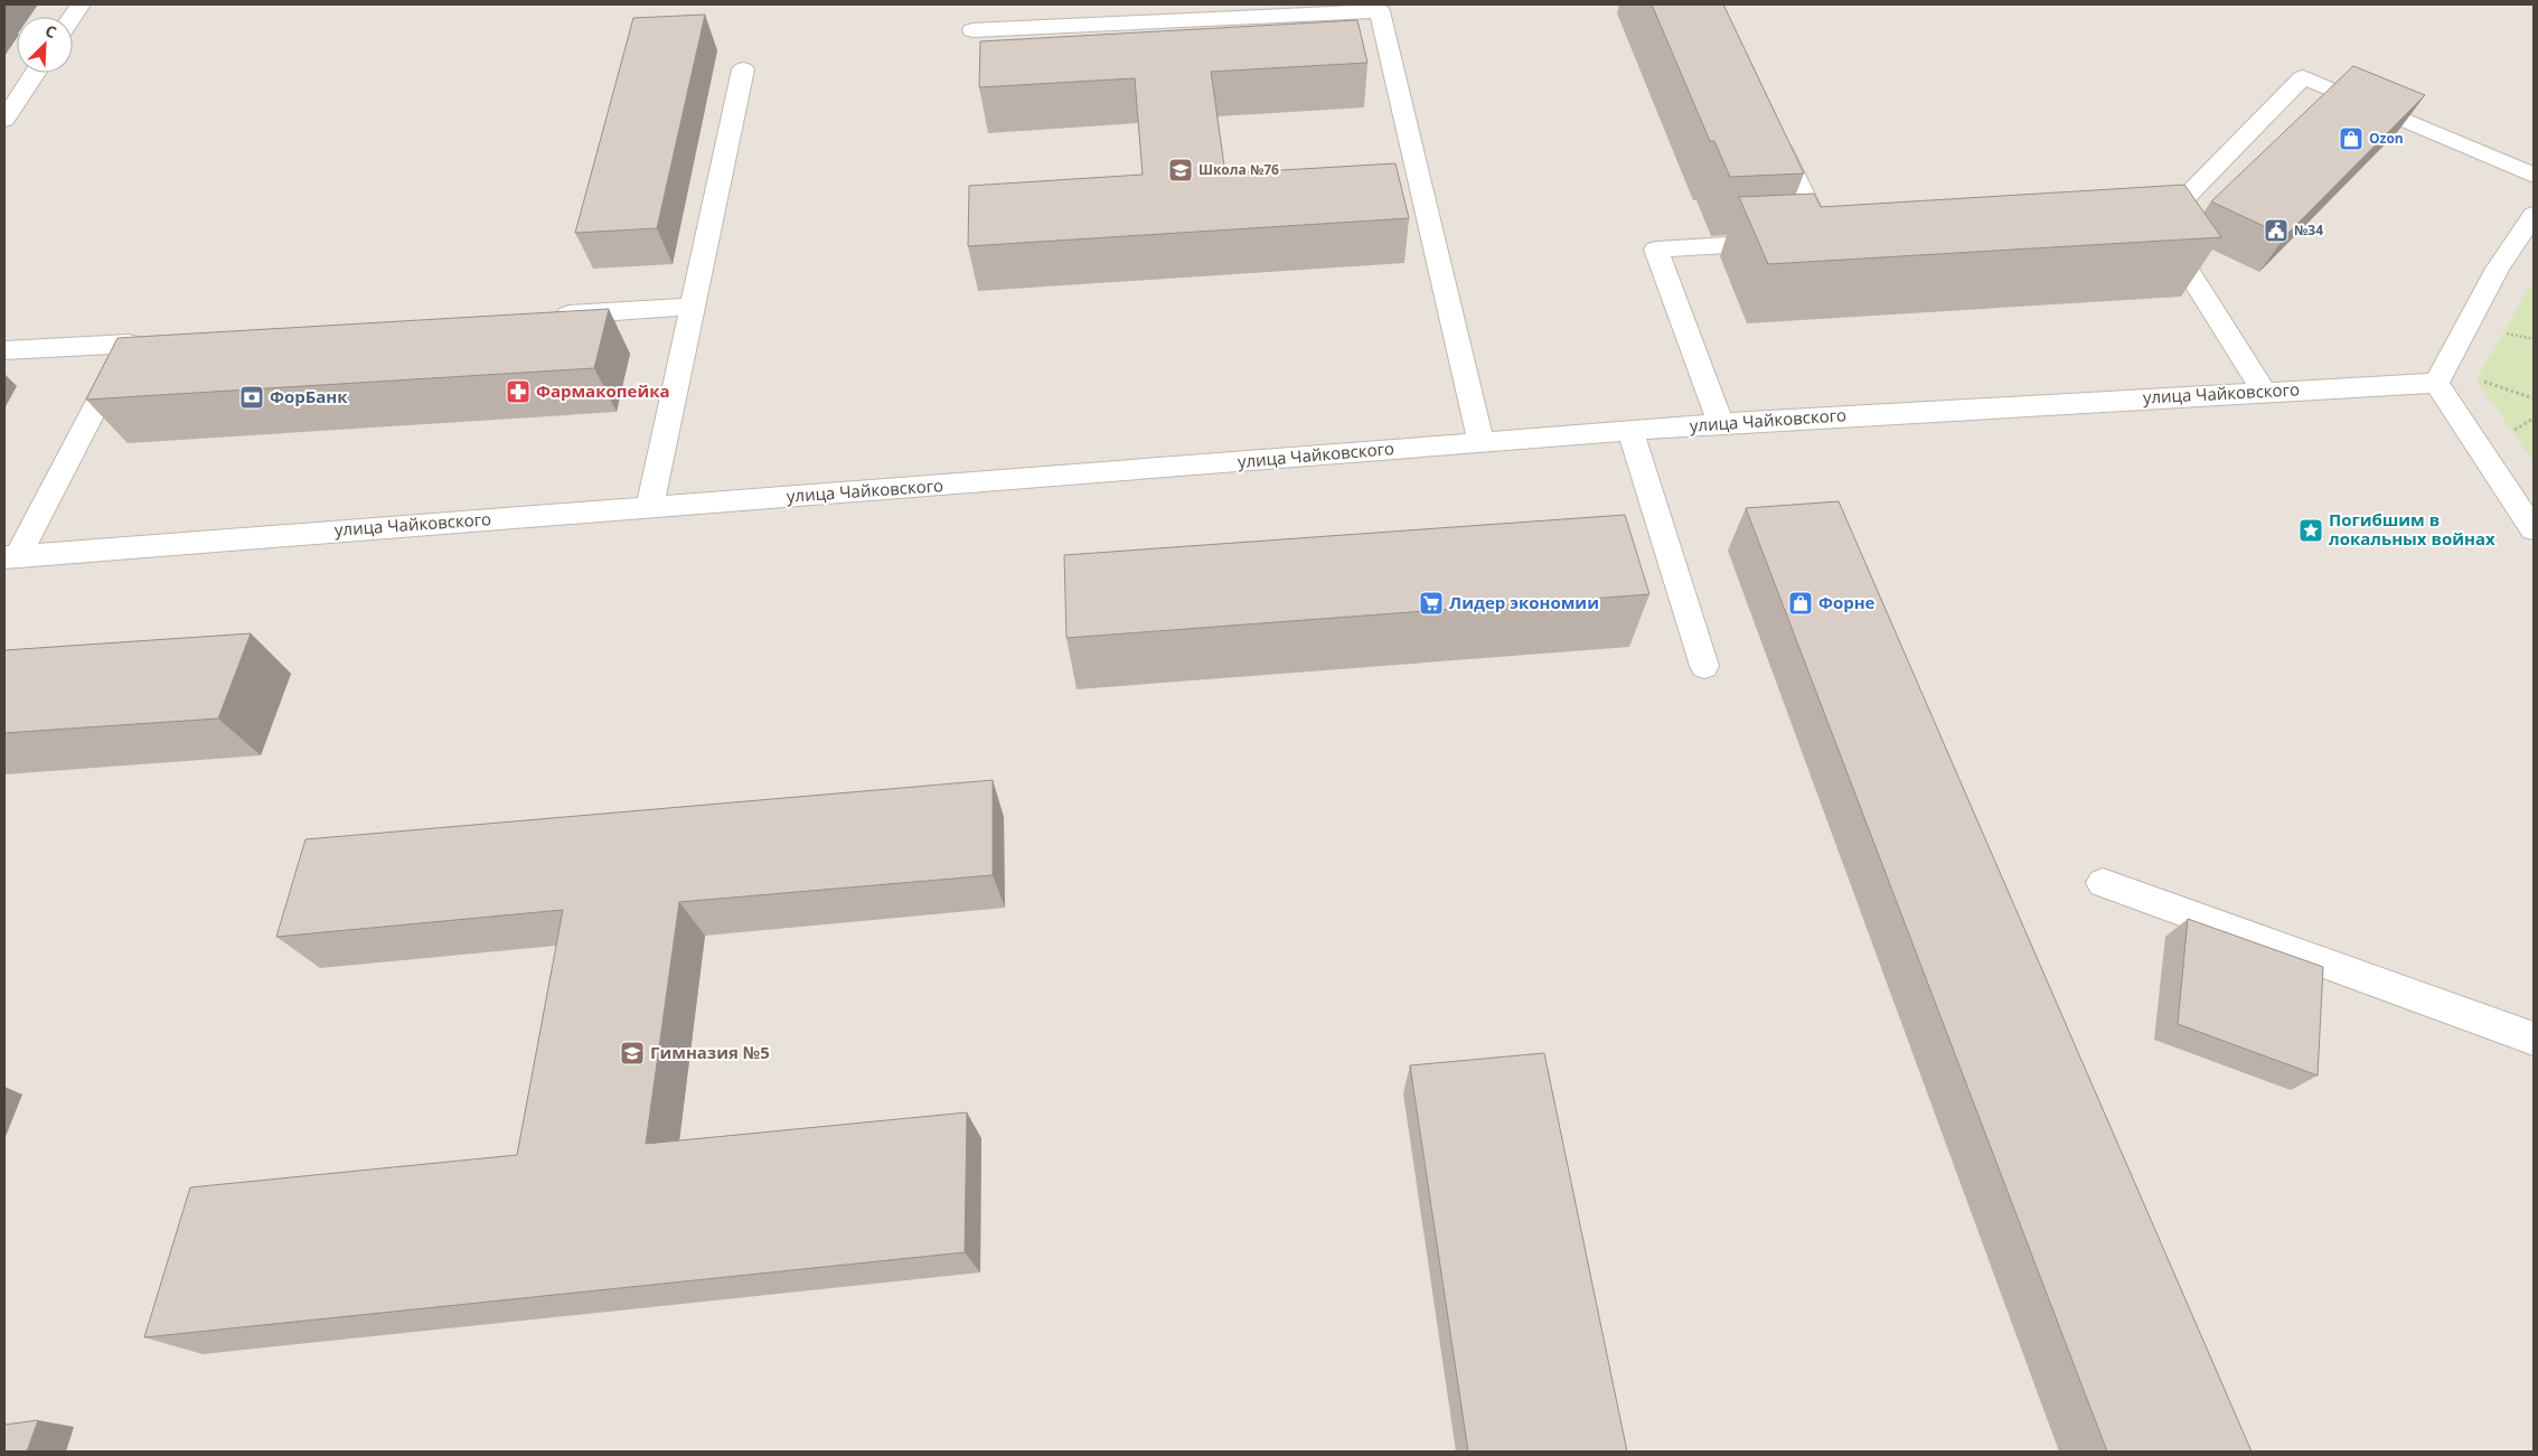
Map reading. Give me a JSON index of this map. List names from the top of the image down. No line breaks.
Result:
{"streets":{"street":["улица Чайковского"]},"places":{"shop":["Ozon","Форне"],"school or university":["Школа №76","Гимназия №5"],"public building":["№34"],"pharmacy":["Фармакопейка"],"bank":["ФорБанк"],"place":["Погибшим в локальных войнах"],"supermarket":["Лидер экономии"]},"north":"top right"}
